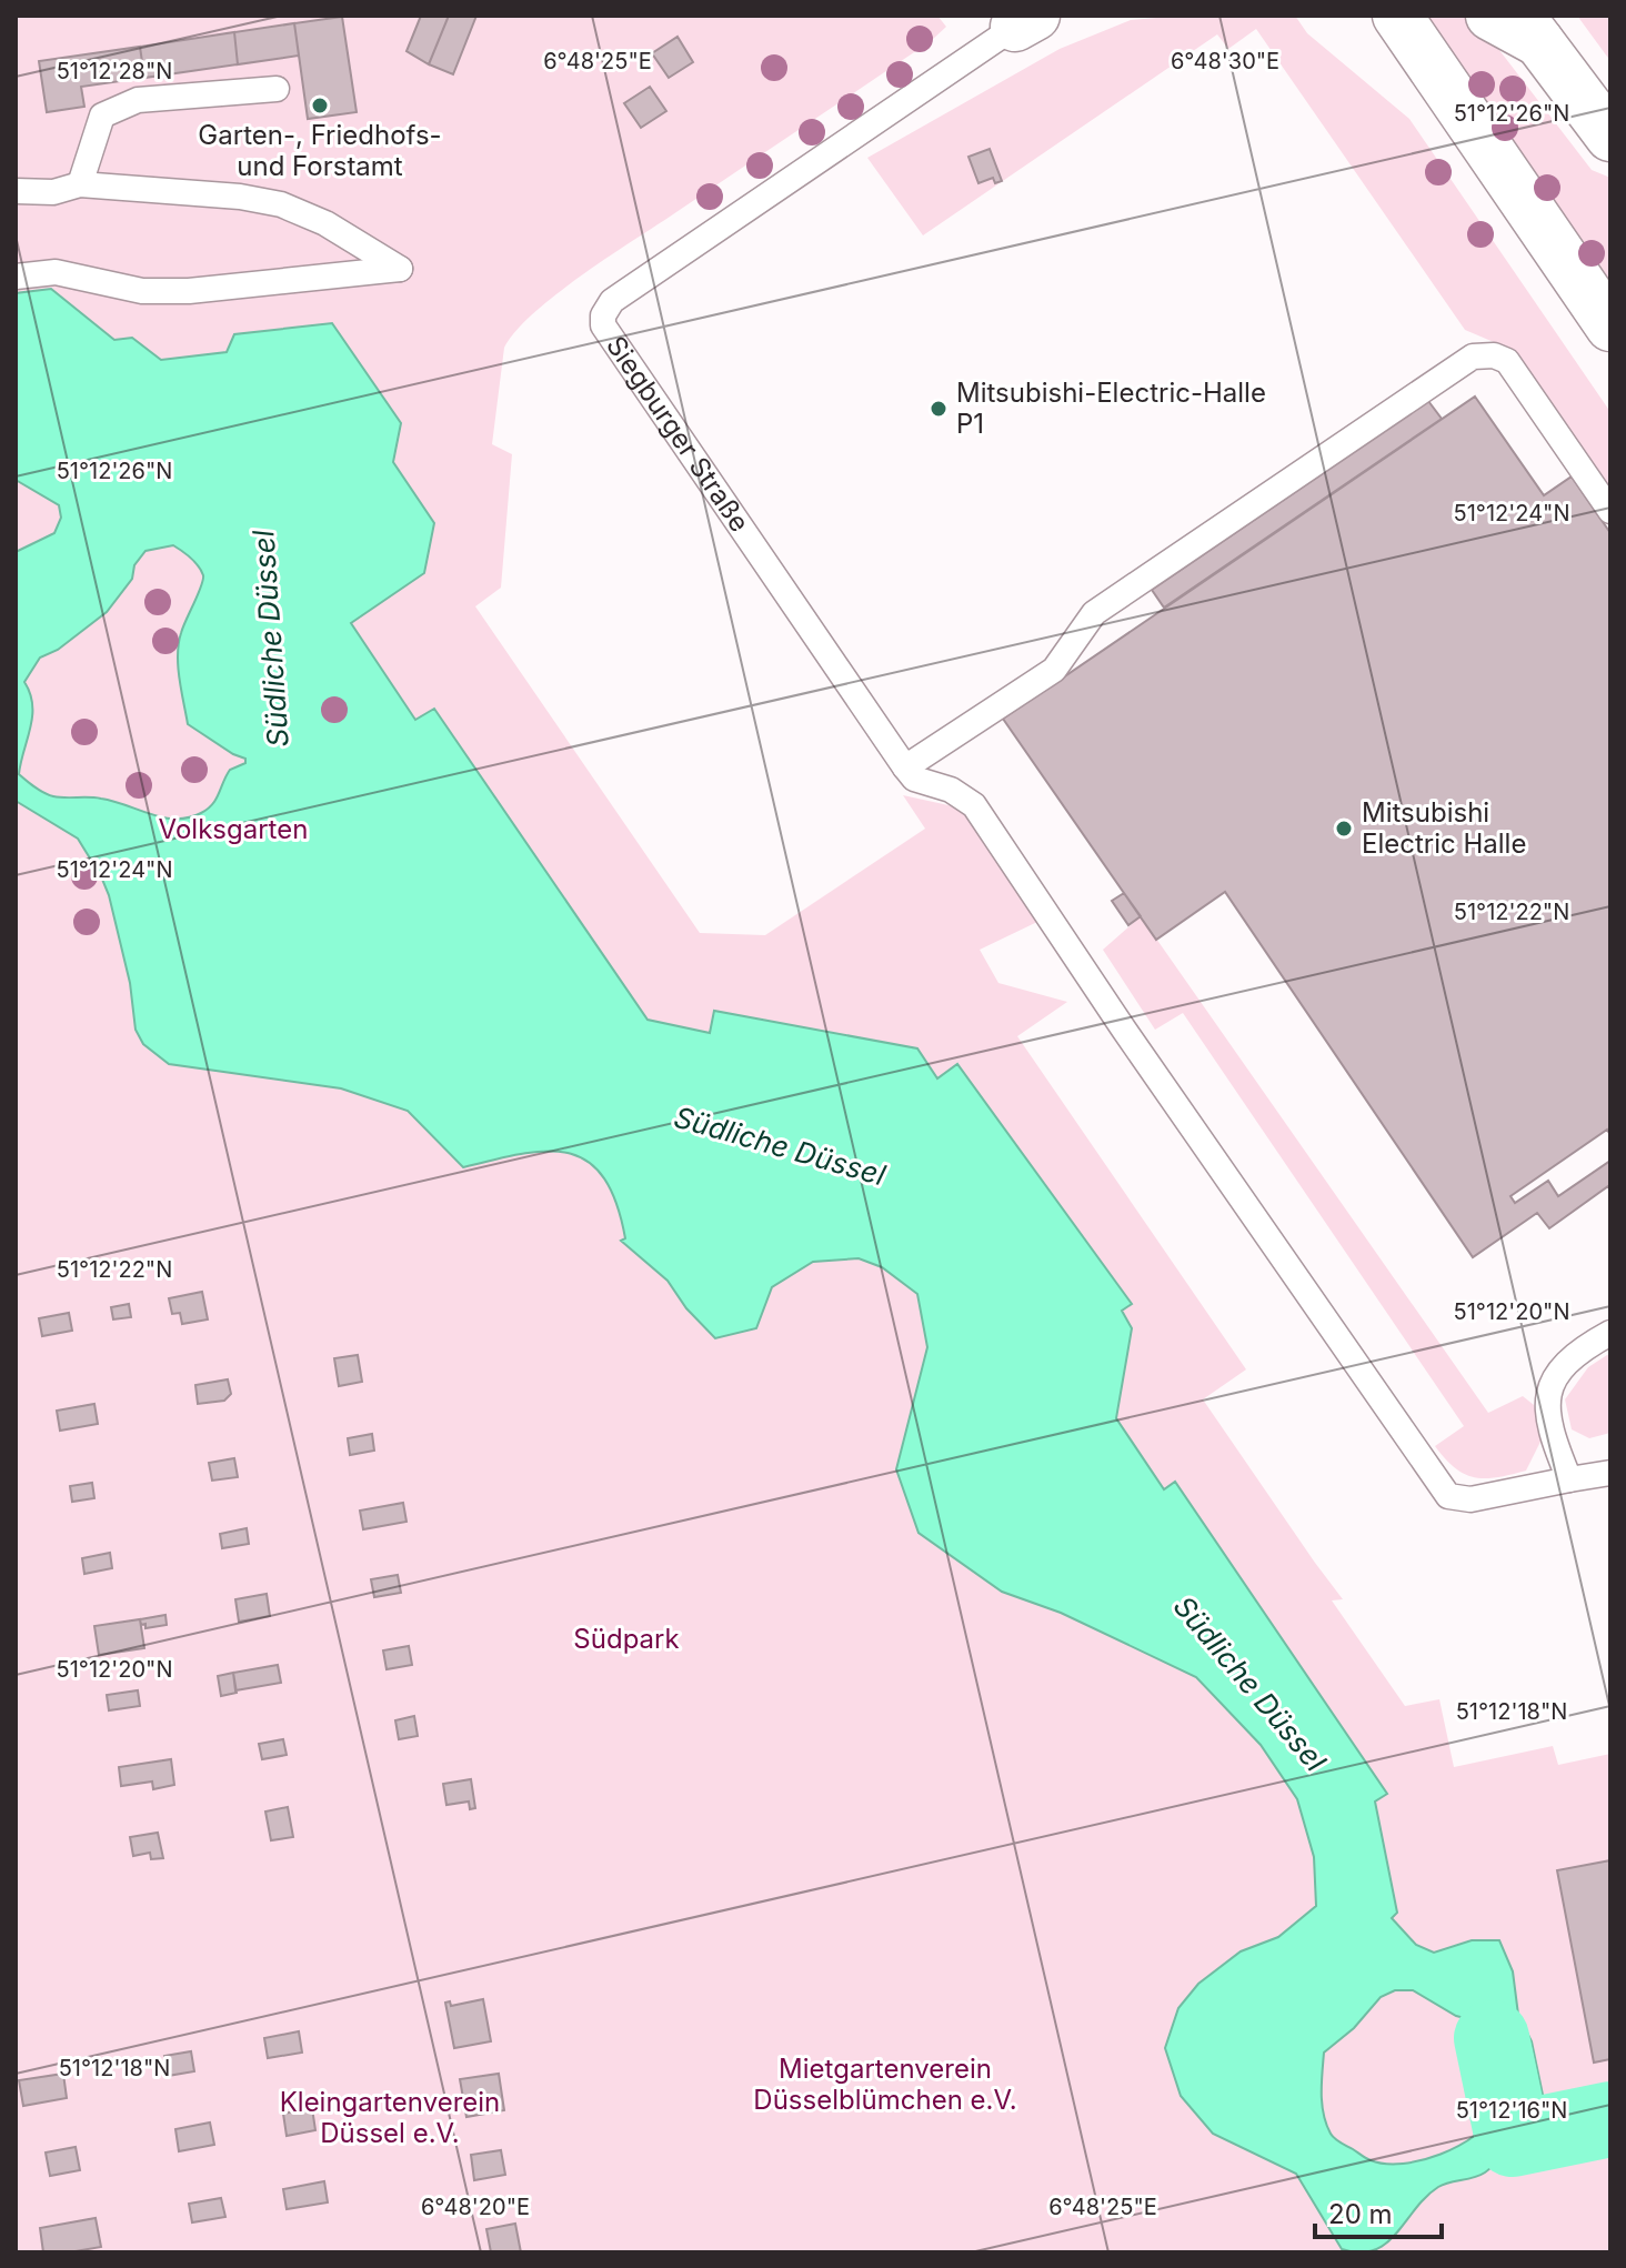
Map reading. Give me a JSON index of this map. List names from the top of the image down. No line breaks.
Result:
{"streets":{"lane":["Siegburger Straße"]},"water":["Südliche Düssel"],"parks":["Volksgarten","Südpark","Mietgartenverein Düsselblümchen e.V.","Kleingartenverein Düssel e.V."],"places":["Garten-, Friedhofs- und Forstamt","Mitsubishi-Electric-Halle P1","Mitsubishi Electric Halle"],"scale_bar":"20 m","coordinates":["6°48'25\"E","6°48'30\"E","51°12'28\"N","51°12'26\"N","51°12'24\"N","51°12'22\"N","51°12'20\"N","51°12'18\"N","51°12'16\"N","6°48'20\"E"]}
